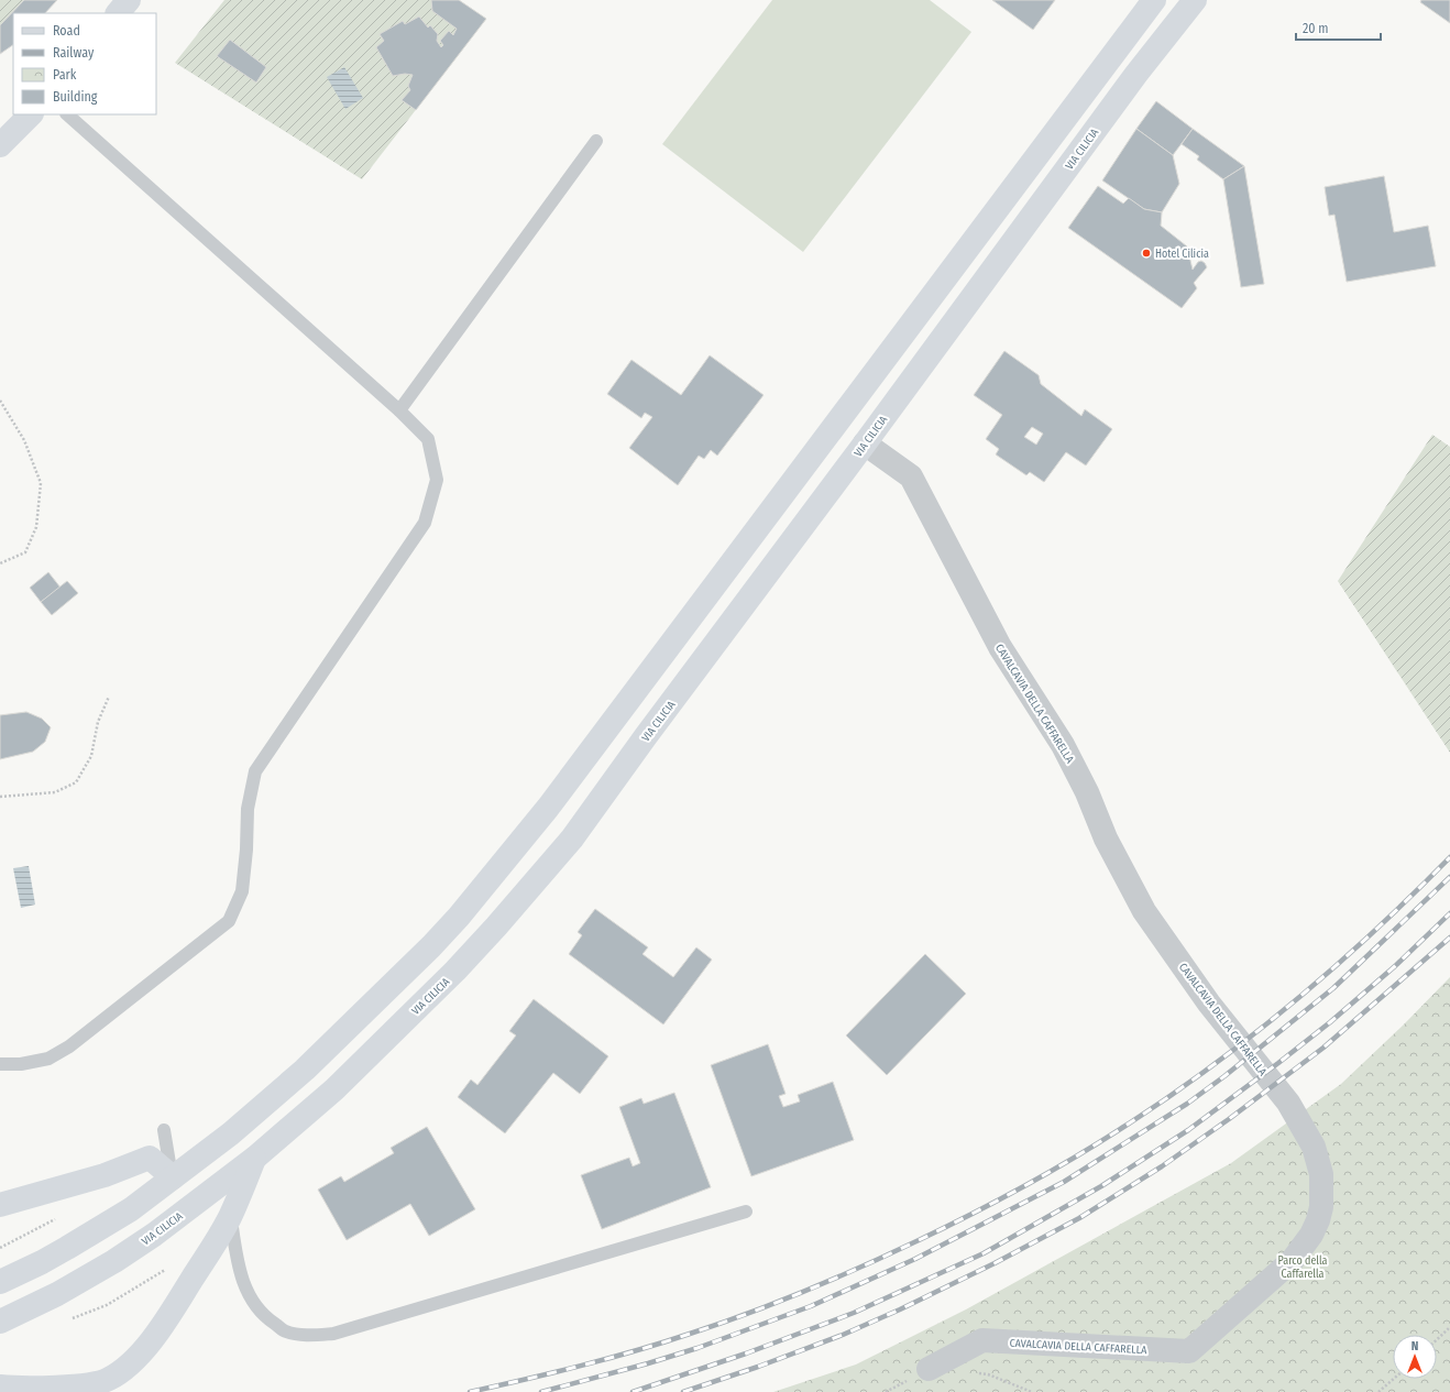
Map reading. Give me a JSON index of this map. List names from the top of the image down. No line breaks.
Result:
{"streets":{"main road":["VIA CILICIA"],"street":["CAVALCAVIA DELLA CAFFARELLA"]},"crossings":[["VIA CILICIA","CAVALCAVIA DELLA CAFFARELLA"]],"parks":["Parco della Caffarella"],"places":["Hotel Cilicia"],"legend":["Road","Railway","Park","Building"],"scale_bar":"20 m","north":"top"}
